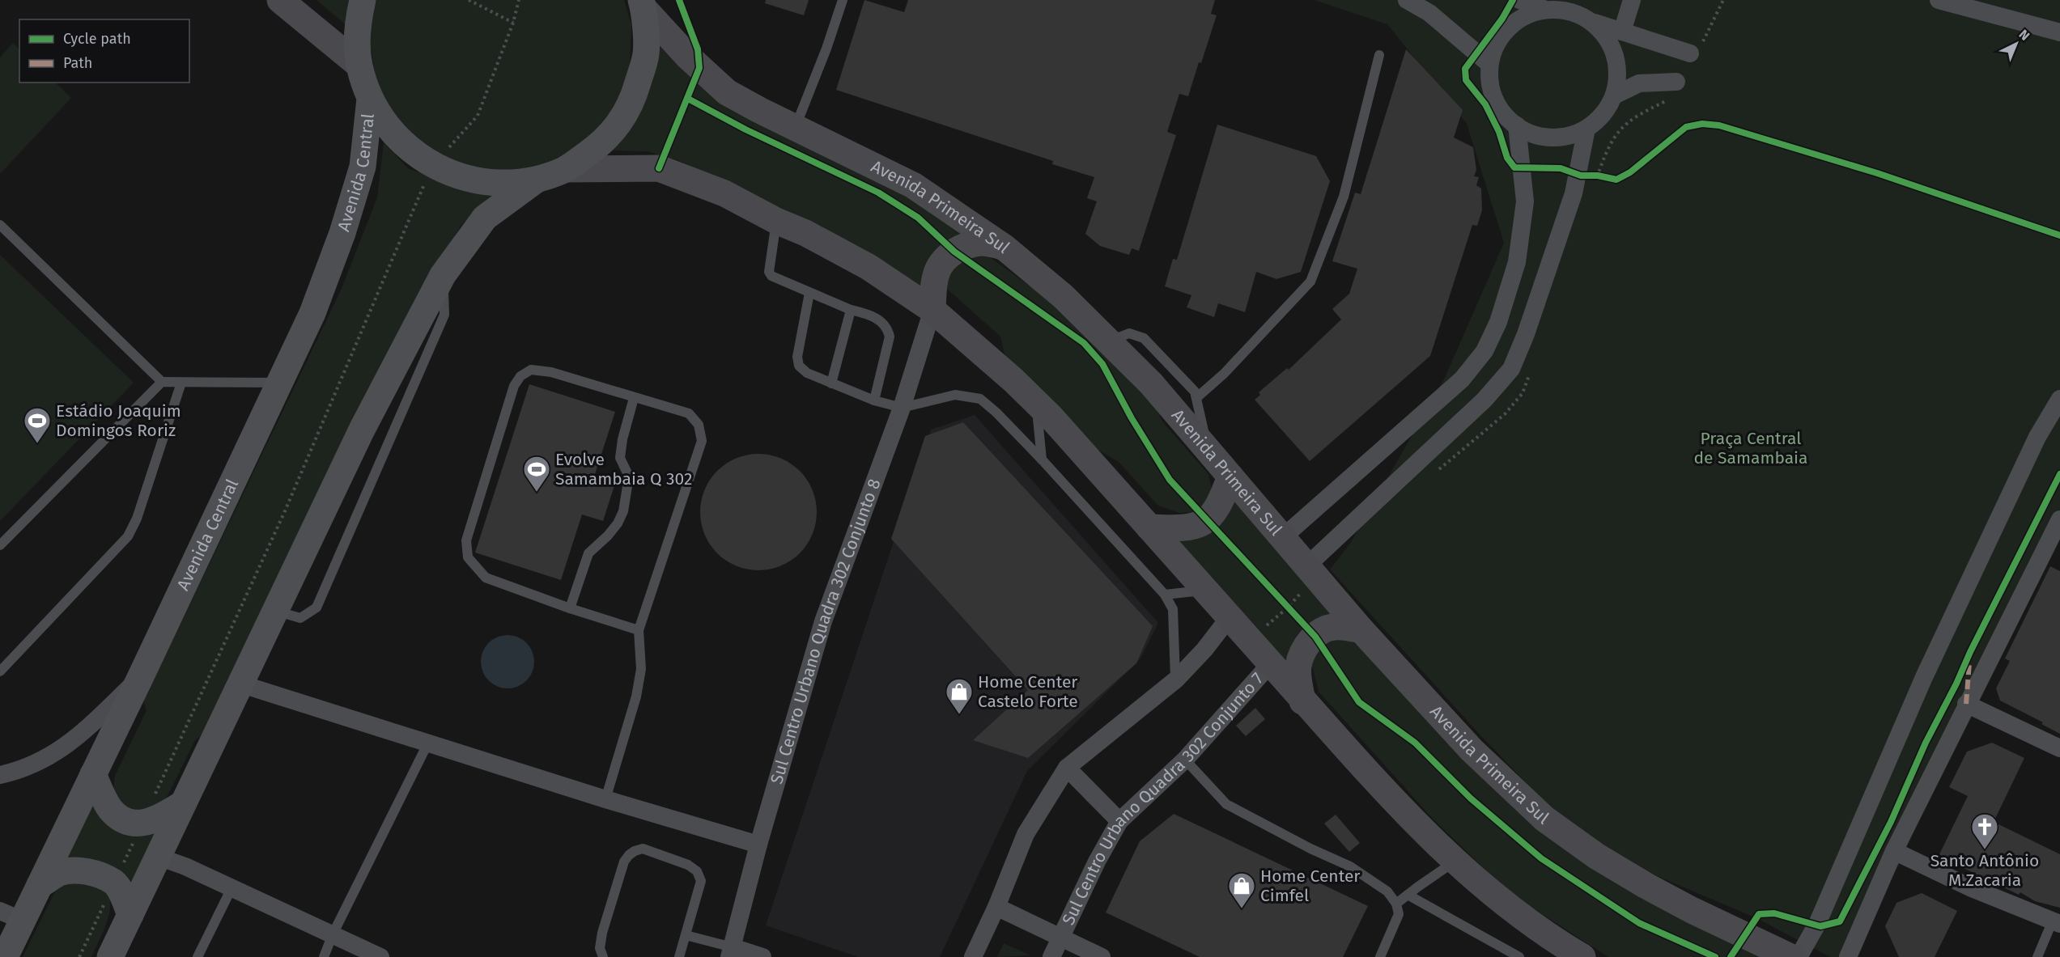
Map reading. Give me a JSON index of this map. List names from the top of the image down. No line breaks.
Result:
{"streets":{"main road":["Avenida Central","Avenida Primeira Sul"],"street":["Sul Centro Urbano Quadra 302 Conjunto 8","Sul Centro Urbano Quadra 302 Conjunto 7"]},"parks":["Praça Central de Samambaia"],"places":{"sports":["Estádio Joaquim Domingos Roriz","Evolve Samambaia Q 302"],"shop":["Home Center Castelo Forte","Home Center Cimfel"],"church":["Santo Antônio M.Zacaria"]},"legend":["Cycle path","Path"],"north":"top right"}
